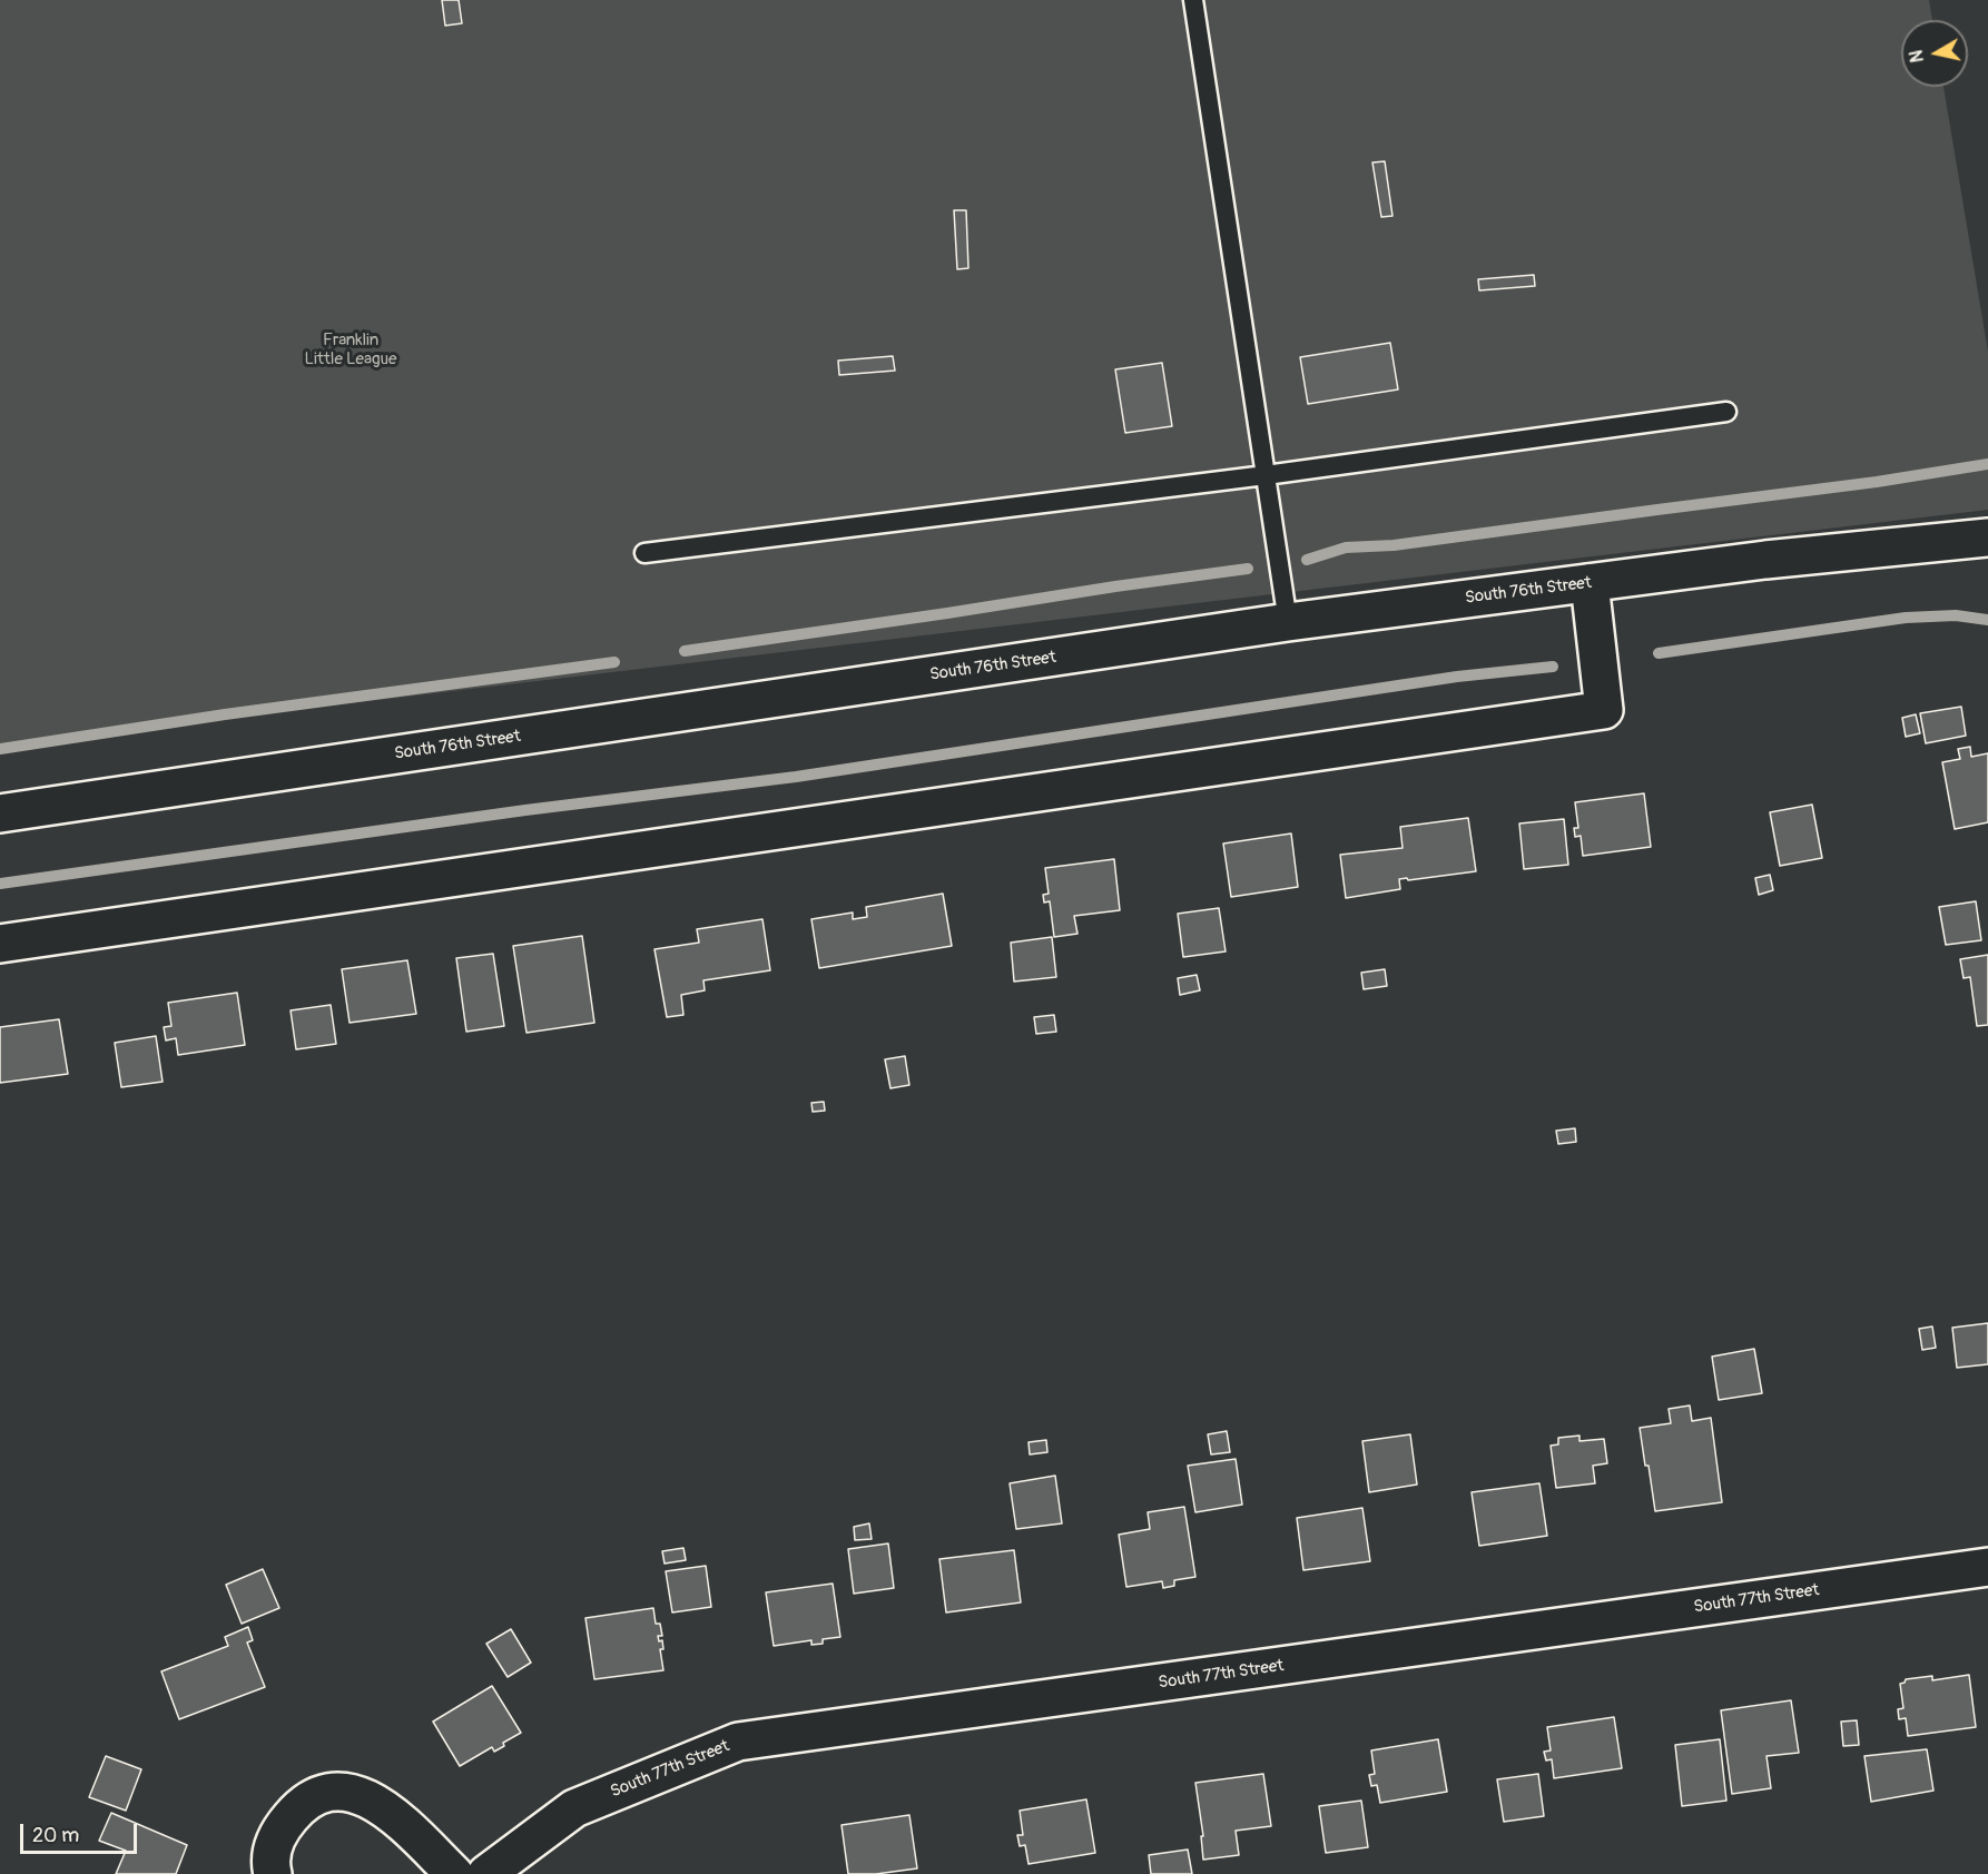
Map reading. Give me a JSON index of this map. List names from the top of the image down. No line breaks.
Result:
{"streets":{"street":["South 76th Street","South 77th Street"]},"parks":["Franklin Little League"],"scale_bar":"20 m","north":"left"}
